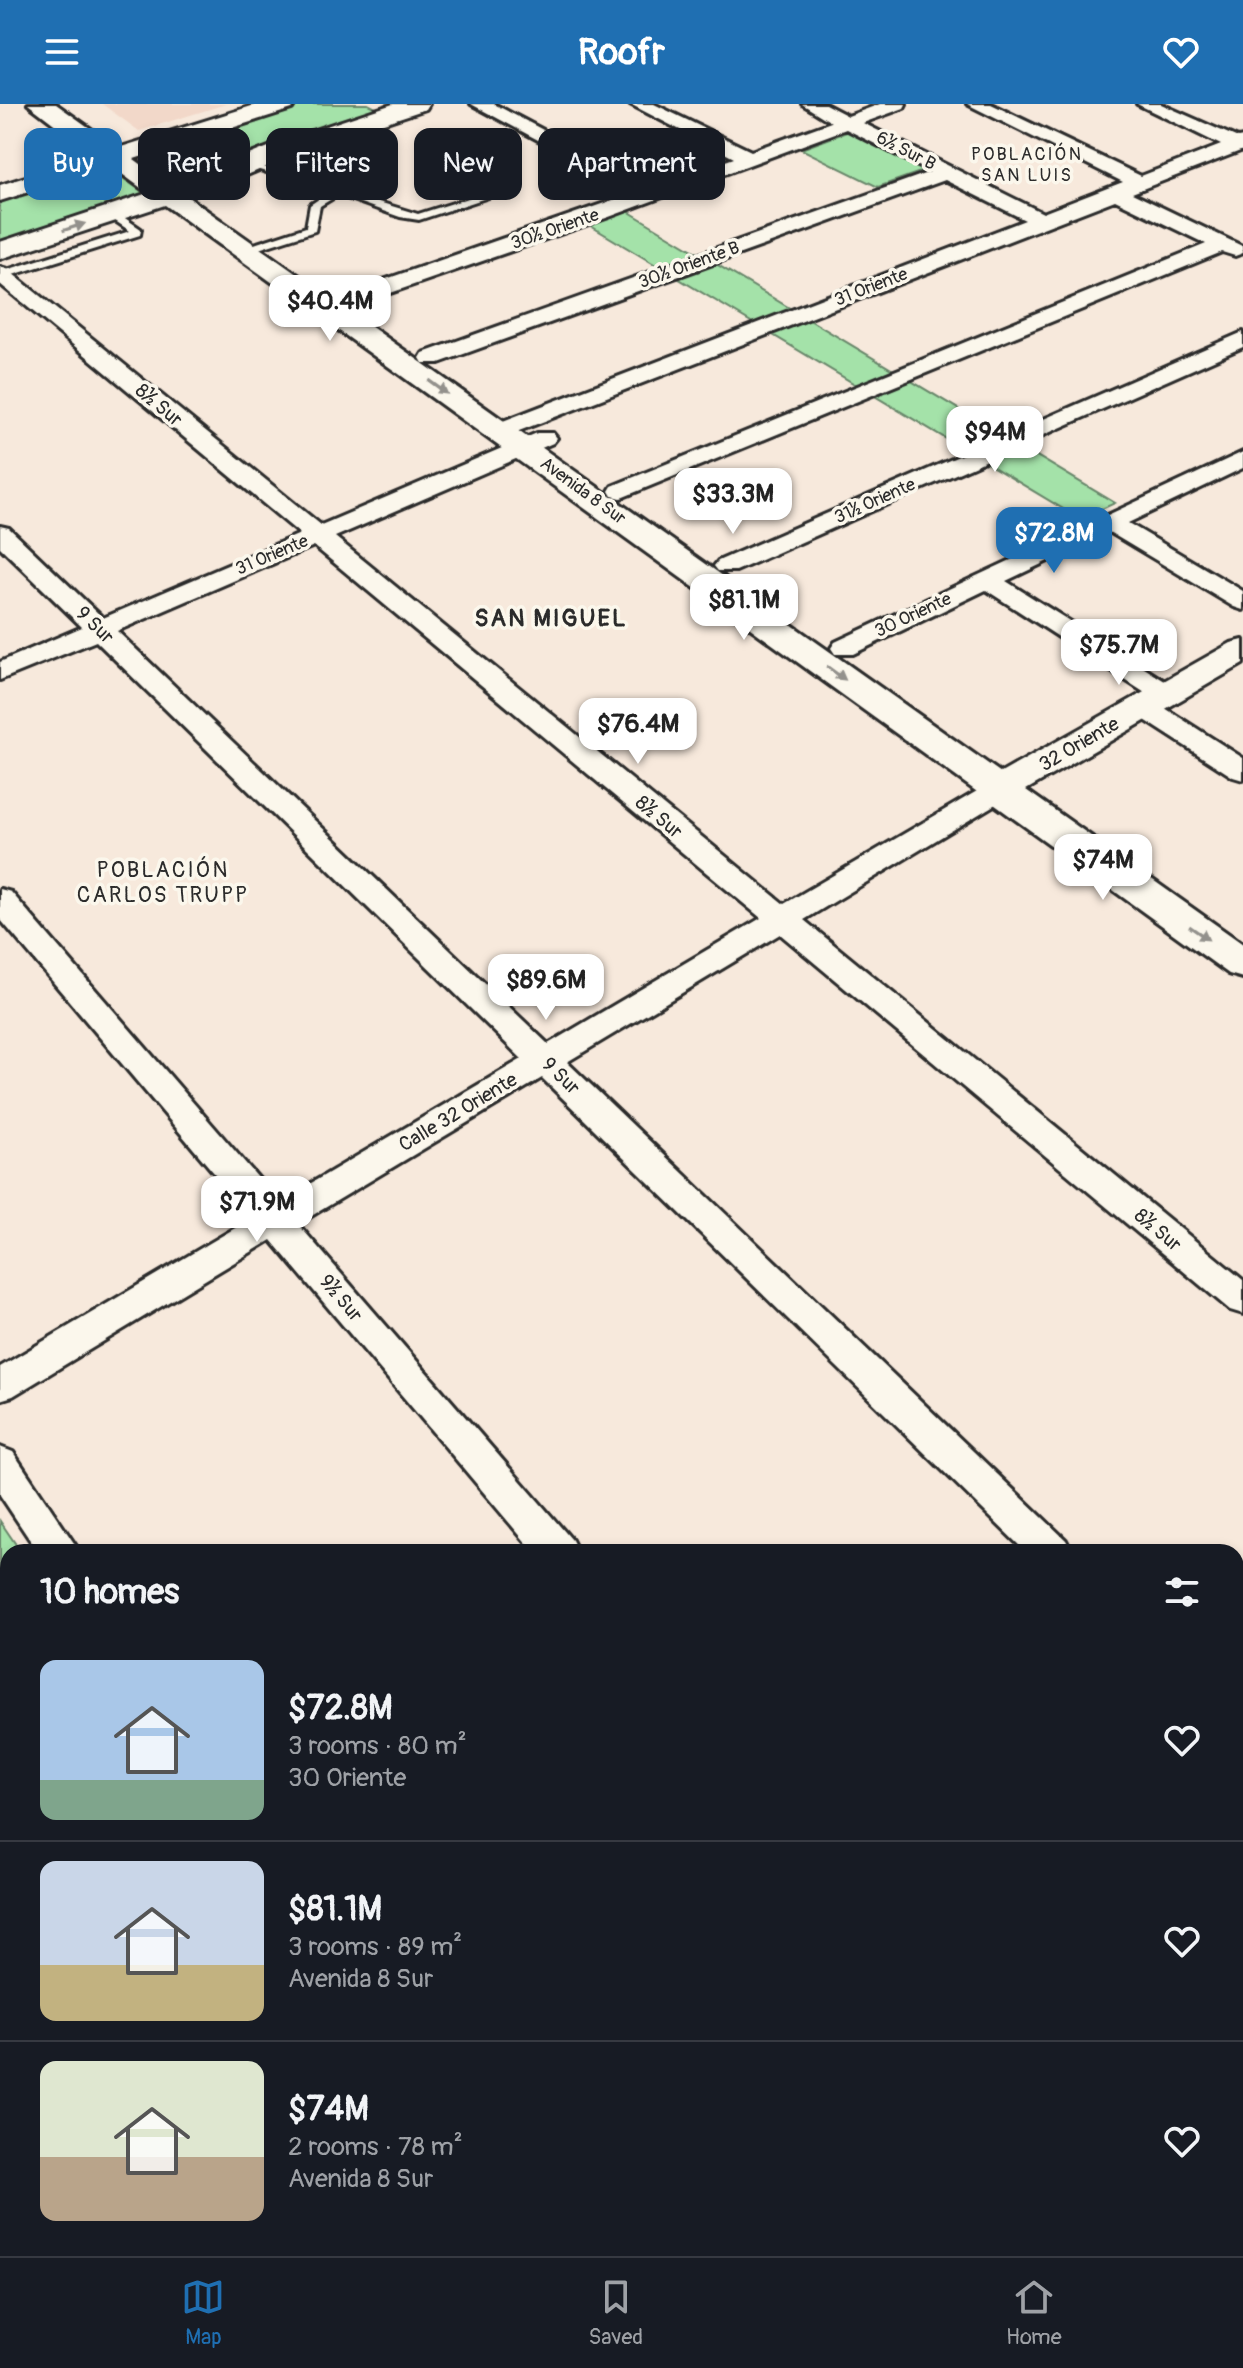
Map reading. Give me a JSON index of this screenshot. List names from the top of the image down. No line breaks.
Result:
{"streets":{"street":["6½ Sur B","30½ Oriente","30½ Oriente B","31 Oriente","8½ Sur","Avenida 8 Sur","31½ Oriente","30 Oriente","9 Sur","32 Oriente","Calle 32 Oriente","9½ Sur"]},"crossings":[["6½ Sur B","30½ Oriente"],["6½ Sur B","30½ Oriente B"],["6½ Sur B","31 Oriente"],["30½ Oriente","Avenida 8 Sur"],["30½ Oriente B","Avenida 8 Sur"],["31 Oriente","8½ Sur"],["31 Oriente","Avenida 8 Sur"],["31 Oriente","9 Sur"],["8½ Sur","Calle 32 Oriente"],["Avenida 8 Sur","31½ Oriente"],["Avenida 8 Sur","30 Oriente"],["Avenida 8 Sur","32 Oriente"],["Avenida 8 Sur","Calle 32 Oriente"],["9 Sur","Calle 32 Oriente"],["32 Oriente","Calle 32 Oriente"],["Calle 32 Oriente","9½ Sur"]],"districts":["POBLACIÓN SAN LUIS","SAN MIGUEL","POBLACIÓN CARLOS TRUPP"],"page":{"header":"Roofr","chip":["Buy","Rent","Filters","New","Apartment"],"price":["$40.4M","$94M","$33.3M","$72.8M","$81.1M","$75.7M","$76.4M","$74M","$89.6M","$71.9M"],"heading":"10 homes","list":[{"name":"$72.8M","note":"3 rooms · 80 m² · 30 Oriente"},{"name":"$81.1M","note":"3 rooms · 89 m² · Avenida 8 Sur"},{"name":"$74M","note":"2 rooms · 78 m² · Avenida 8 Sur"}],"tabs":["Map","Saved","Home"]}}
